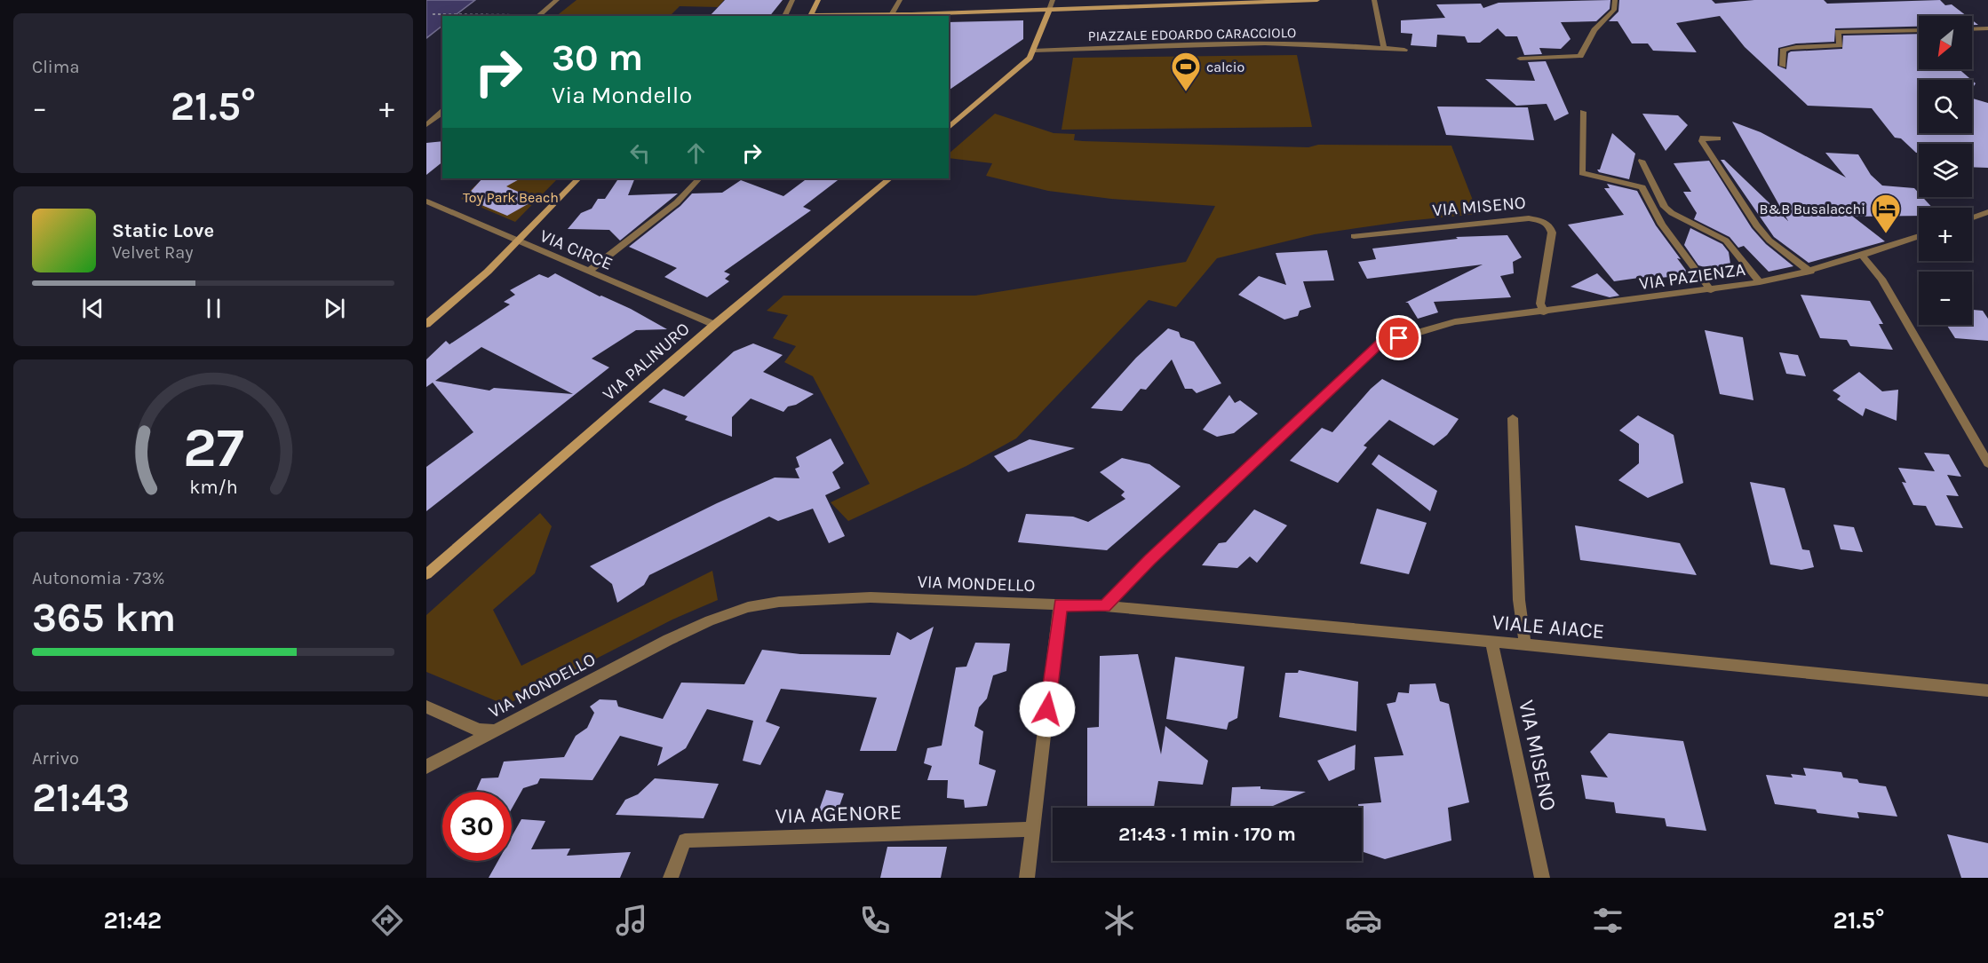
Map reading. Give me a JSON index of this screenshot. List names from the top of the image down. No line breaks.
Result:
{"streets":{"main road":["VIA PALINURO"],"street":["PIAZZALE EDOARDO CARACCIOLO","VIA MISENO","VIA CIRCE","VIA PAZIENZA","VIA MONDELLO","VIALE AIACE","VIA AGENORE"]},"crossings":[["VIA MISENO","VIA PAZIENZA"],["VIA MISENO","VIALE AIACE"],["VIA CIRCE","VIA PALINURO"],["VIA PAZIENZA","VIA MONDELLO"],["VIA PAZIENZA","VIALE AIACE"],["VIA MONDELLO","VIALE AIACE"]],"parks":["Toy Park Beach"],"places":{"sports":["calcio"],"hotel":["B&B Busalacchi"]},"north":"bottom left","page":{"tile":["Clima",["Autonomia · 73%","365 km"],["Arrivo","21:43"]],"map_buttons":["+","−"],"turn":["30 m","Via Mondello"],"heat":["−","21.5°","+"],"song":["Static Love","Velvet Ray"],"limit":"30","trip":"21:43 · 1 min · 170 m","tabs":["21:42","21.5°"],"gauge":["27","km/h"]}}
